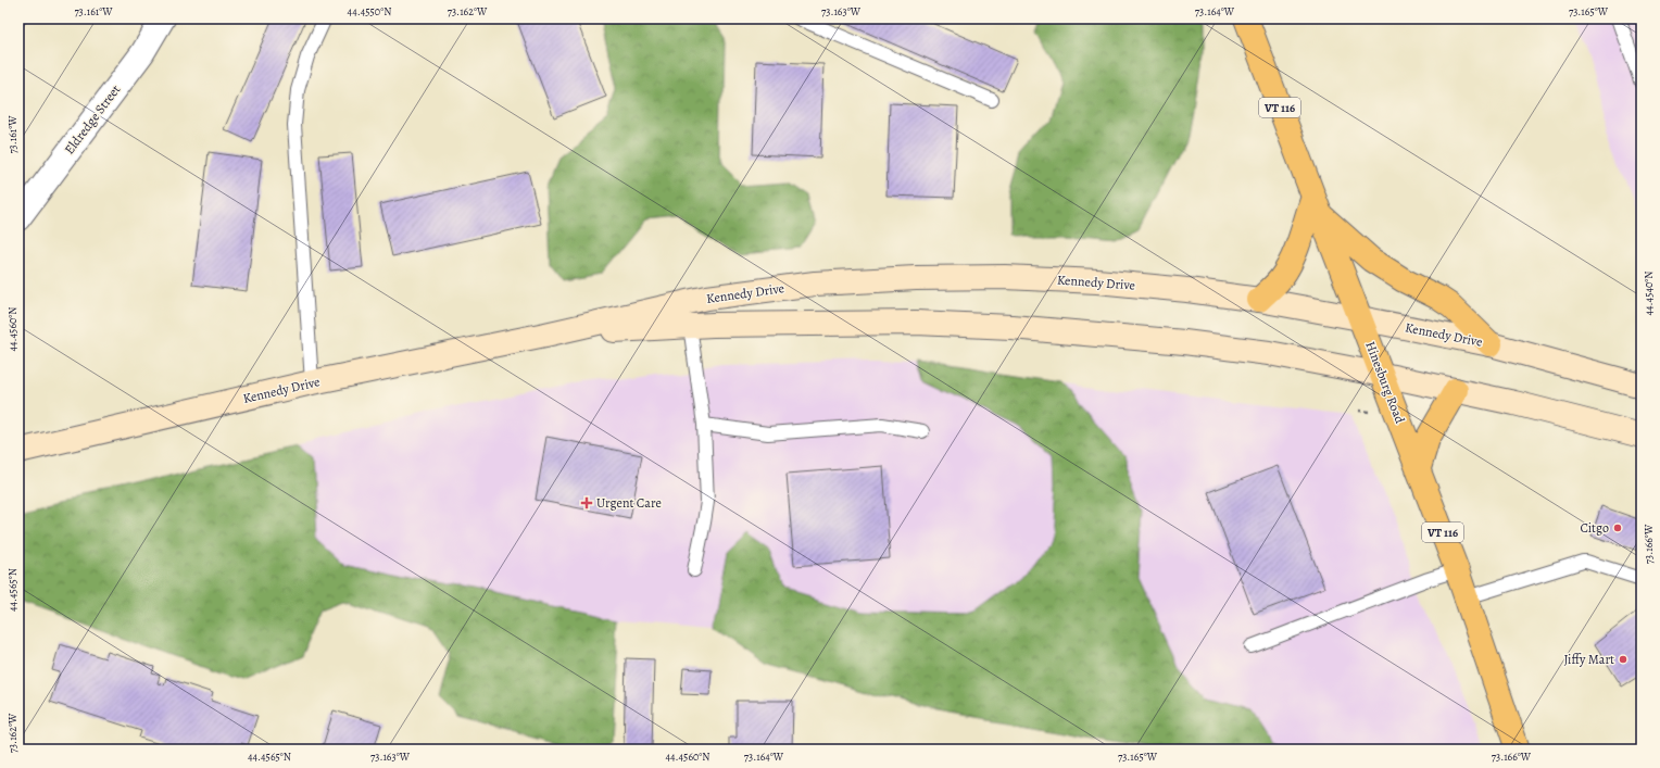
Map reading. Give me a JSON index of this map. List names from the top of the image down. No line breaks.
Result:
{"streets":{"main road":["VT 116","Kennedy Drive","Hinesburg Road"],"street":["Eldredge Street"]},"crossings":[["Kennedy Drive","Hinesburg Road"]],"places":{"health":["Urgent Care"],"other":["Citgo","Jiffy Mart"]},"coordinates":["73.161°W","44.4550°N","73.162°W","73.163°W","73.164°W","73.165°W","44.4540°N","44.4560°N","73.166°W","44.4565°N"]}
